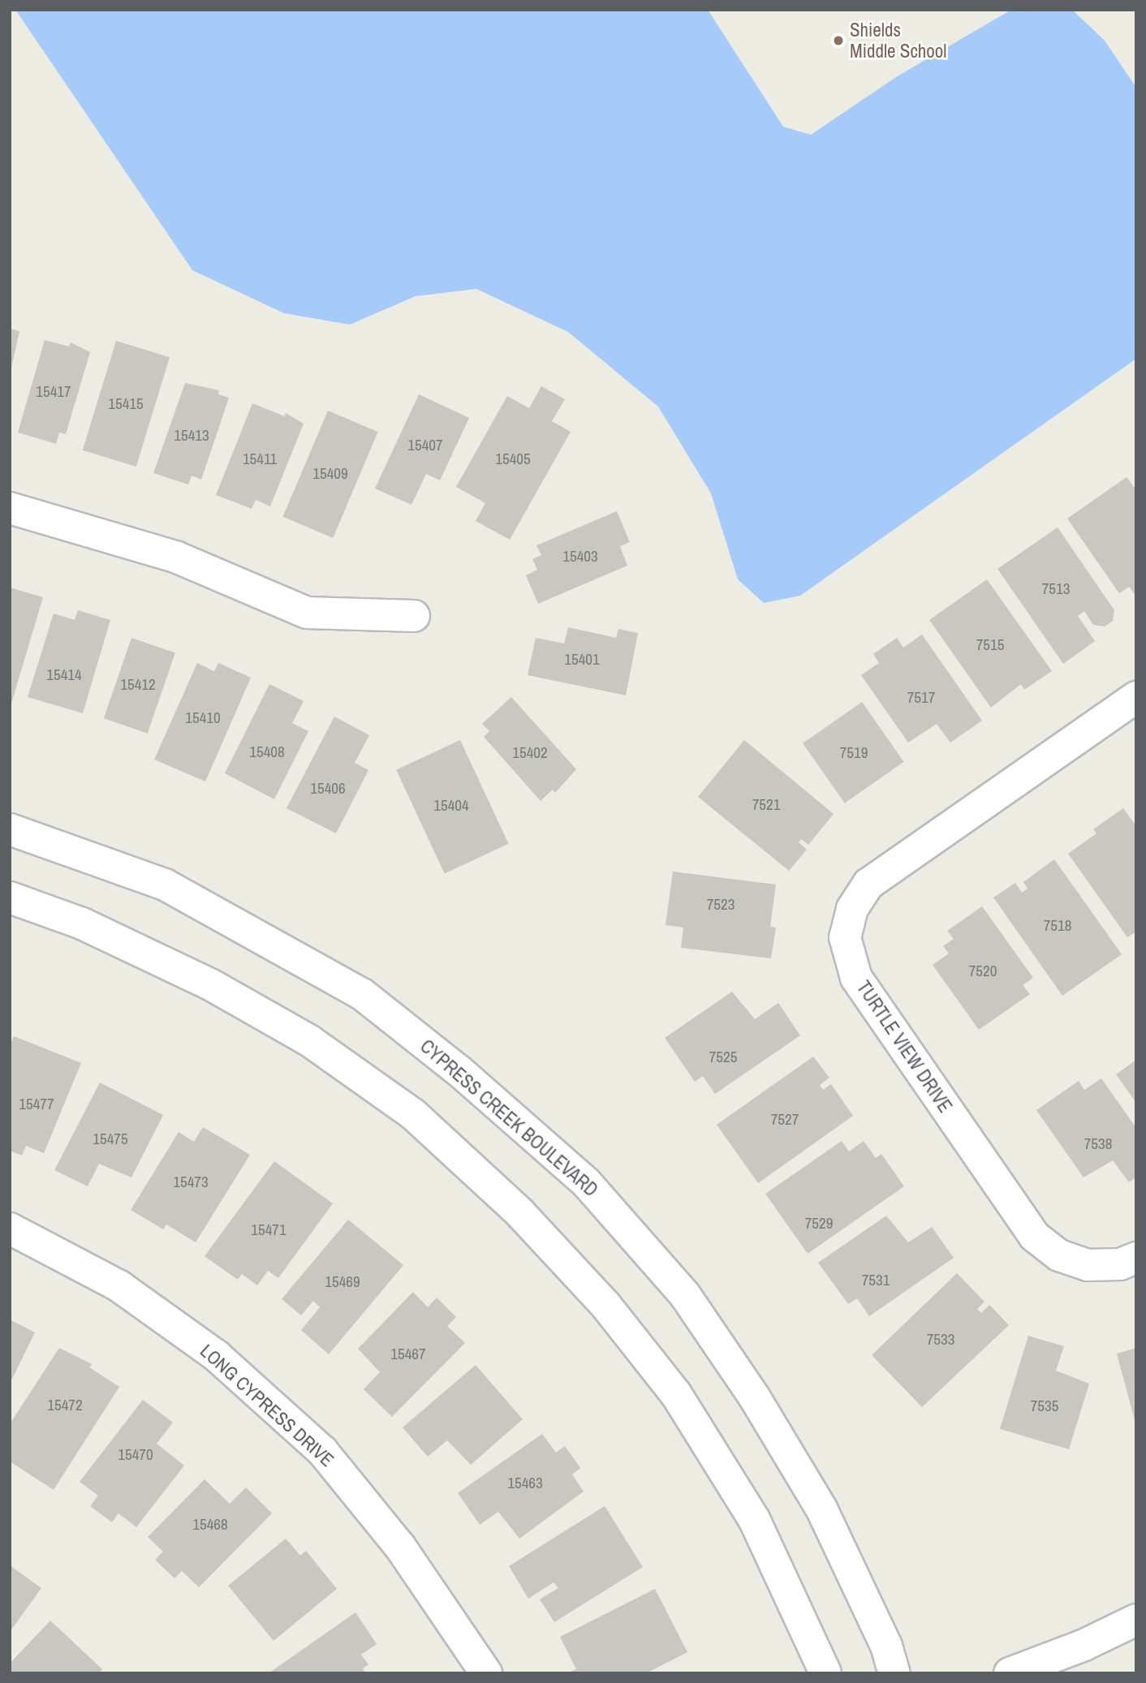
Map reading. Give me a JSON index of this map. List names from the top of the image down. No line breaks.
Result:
{"streets":{"street":["TURTLE VIEW DRIVE","CYPRESS CREEK BOULEVARD","LONG CYPRESS DRIVE"]},"places":["Shields Middle School"],"house_numbers":["15417","15415","15413","15407","15411","15405","15409","15403","7513","7515","15401","15414","15412","7517","15410","15408","15402","7519","15406","7521","15404","7523","7518","7520","7525","15477","7527","15475","7538","15473","7529","15471","7531","15469","7533","15467","15472","7535","15470","15463","15468"]}
